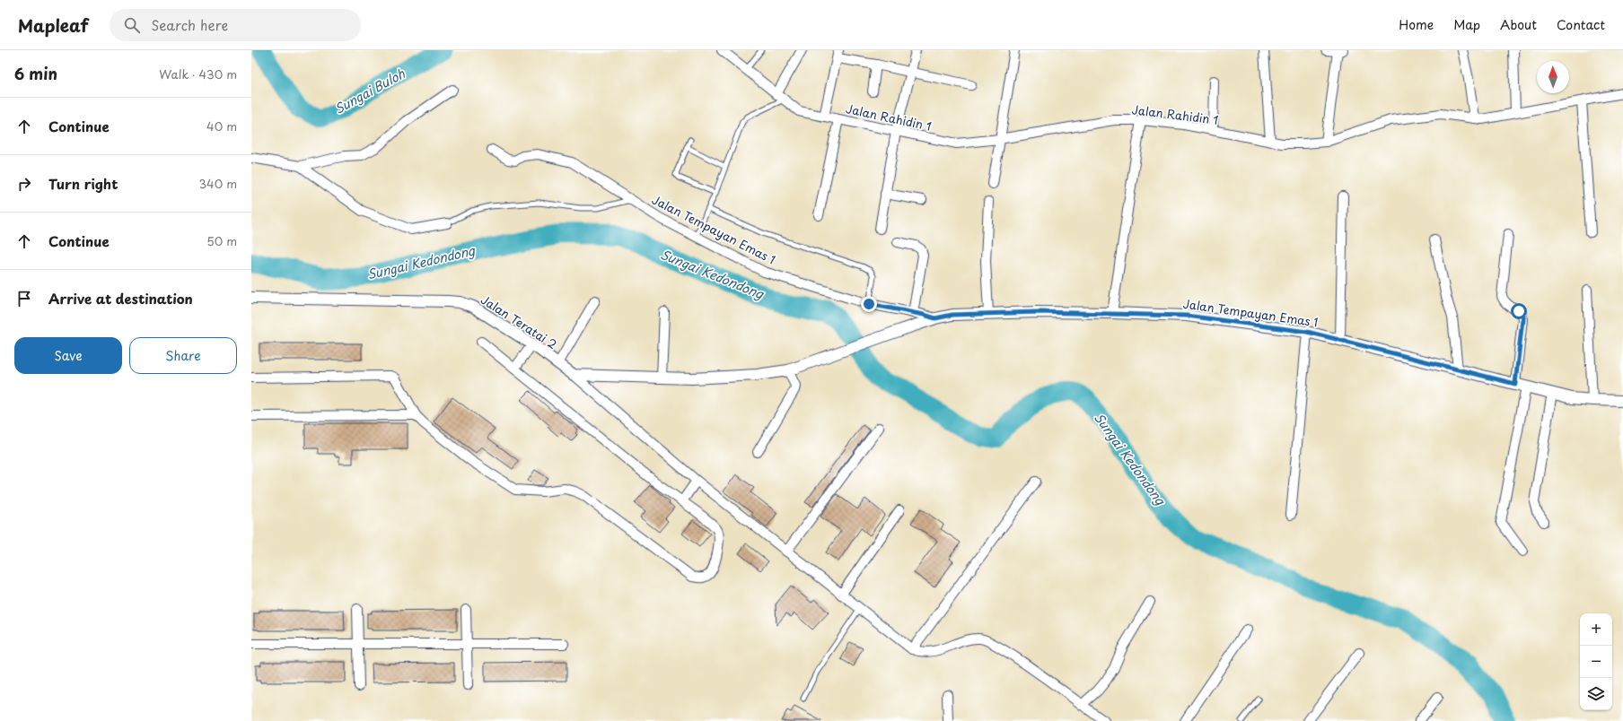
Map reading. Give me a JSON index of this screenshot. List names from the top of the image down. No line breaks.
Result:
{"streets":{"street":["Jalan Rahidin 1","Jalan Tempayan Emas 1","Jalan Teratai 2"]},"crossings":[["Jalan Tempayan Emas 1","Jalan Teratai 2"]],"water":["Sungai Buloh","Sungai Kedondong"],"north":"top","page":{"header":"Mapleaf","search":"Search here","nav":["Home","Map","About","Contact"],"heading":["6 min","Walk · 430 m"],"list":[["Continue","40 m"],["Turn right","340 m"],["Continue","50 m"],"Arrive at destination"],"buttons":["Save","Share"],"map_buttons":["+","−"]}}
